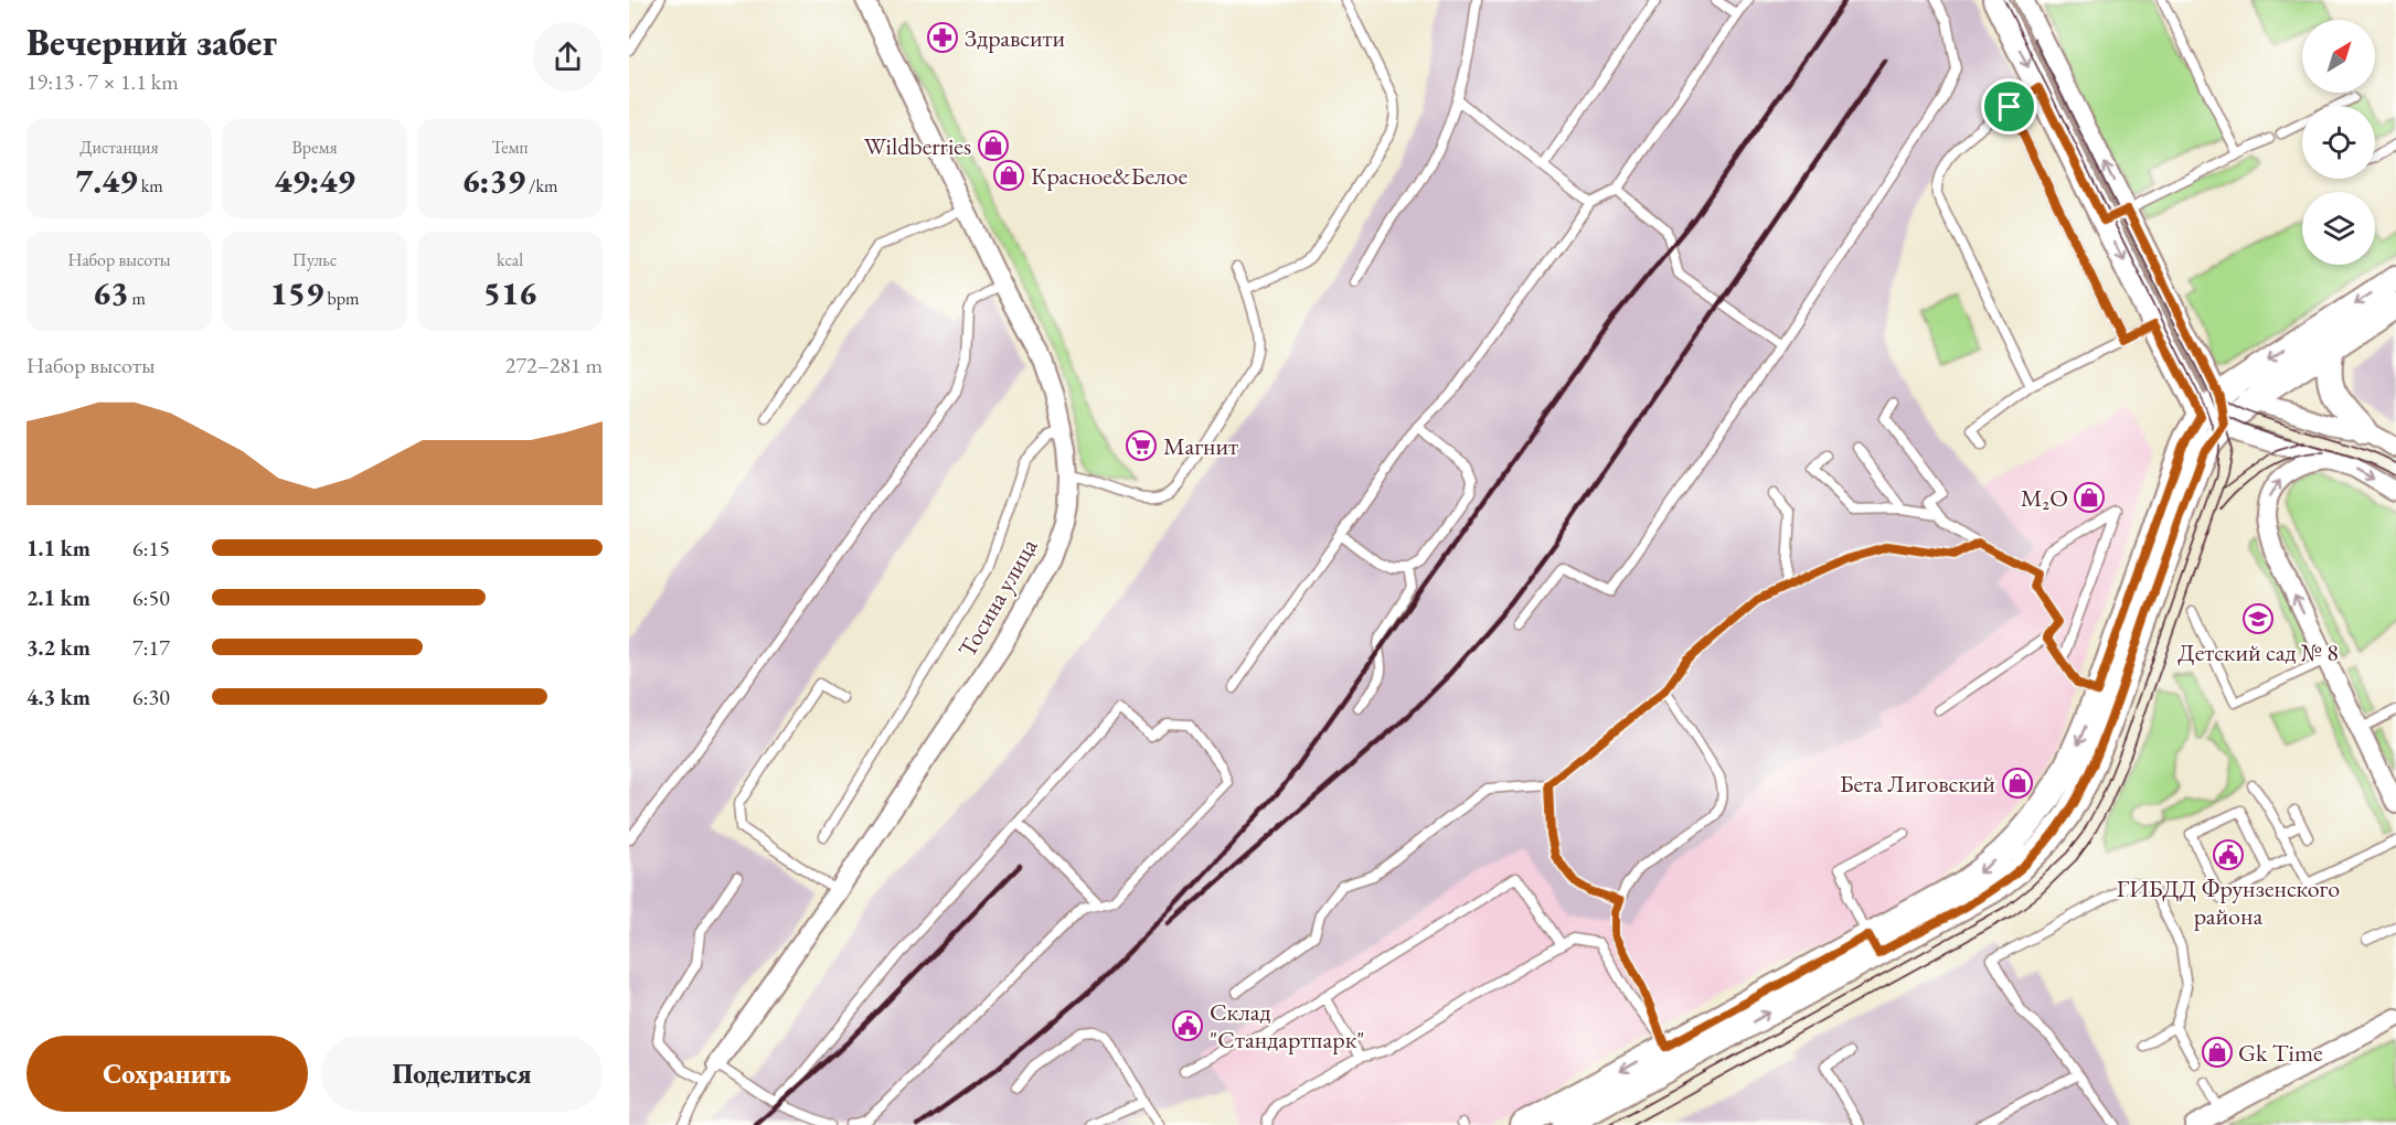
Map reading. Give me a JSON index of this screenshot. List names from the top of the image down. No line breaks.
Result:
{"streets":{"street":["Тосина улица"]},"places":{"pharmacy":["Здравсити"],"shop":["Wildberries","Красное&Белое","М₂O","Бета Лиговский","Gk Time"],"supermarket":["Магнит"],"school or university":["Детский сад № 8"],"public building":["ГИБДД Фрунзенского района","Склад \"Стандартпарк\""]},"north":"top right","page":{"heading":["Вечерний забег","19:13 · 7 × 1.1 km"],"stats":[["Дистанция","7.49 km"],["Время","49:49"],["Темп","6:39 /km"],["Набор высоты","63 m"],["Пульс","159 bpm"],["kcal","516"]],"chart":["Набор высоты","272–281 m"],"list":[{"name":"1.1 km","note":"6:15"},{"name":"2.1 km","note":"6:50"},{"name":"3.2 km","note":"7:17"},{"name":"4.3 km","note":"6:30"}],"buttons":["Сохранить","Поделиться"]}}
